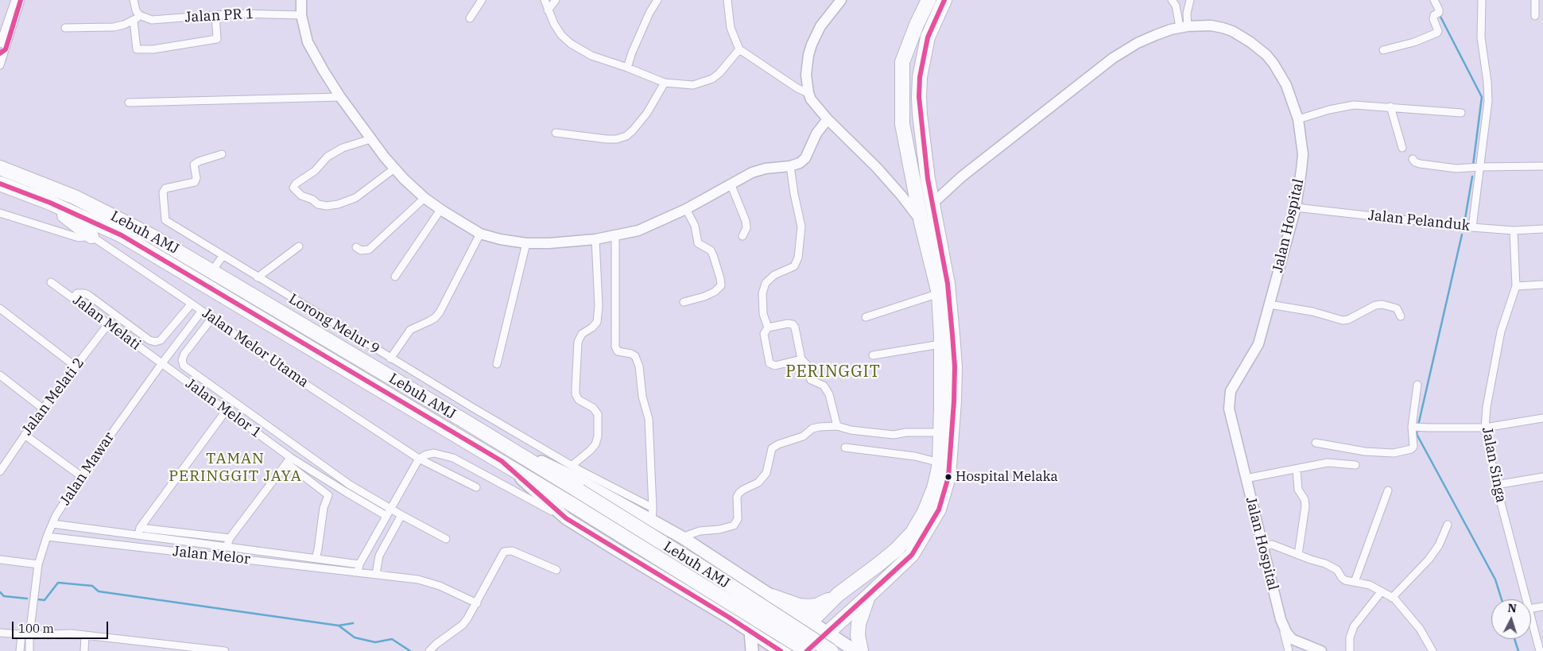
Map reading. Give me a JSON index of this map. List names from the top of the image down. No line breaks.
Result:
{"streets":{"highway":["Lebuh AMJ"],"street":["Jalan PR 1","Jalan Pelanduk","Jalan Hospital","Jalan Melati","Lorong Melur 9","Jalan Melor Utama","Jalan Melati 2","Jalan Melor 1","Jalan Singa","Jalan Mawar","Jalan Melor"]},"crossings":[["Jalan Pelanduk","Jalan Hospital"],["Jalan Pelanduk","Jalan Singa"],["Jalan Melati","Jalan Melati 2"],["Jalan Melati","Jalan Melor 1"],["Jalan Melati","Jalan Mawar"],["Jalan Melor Utama","Jalan Mawar"],["Jalan Melor 1","Jalan Mawar"],["Jalan Mawar","Jalan Melor"]],"districts":["PERINGGIT","TAMAN PERINGGIT JAYA"],"places":["Hospital Melaka"],"scale_bar":"100 m","north":"top"}
